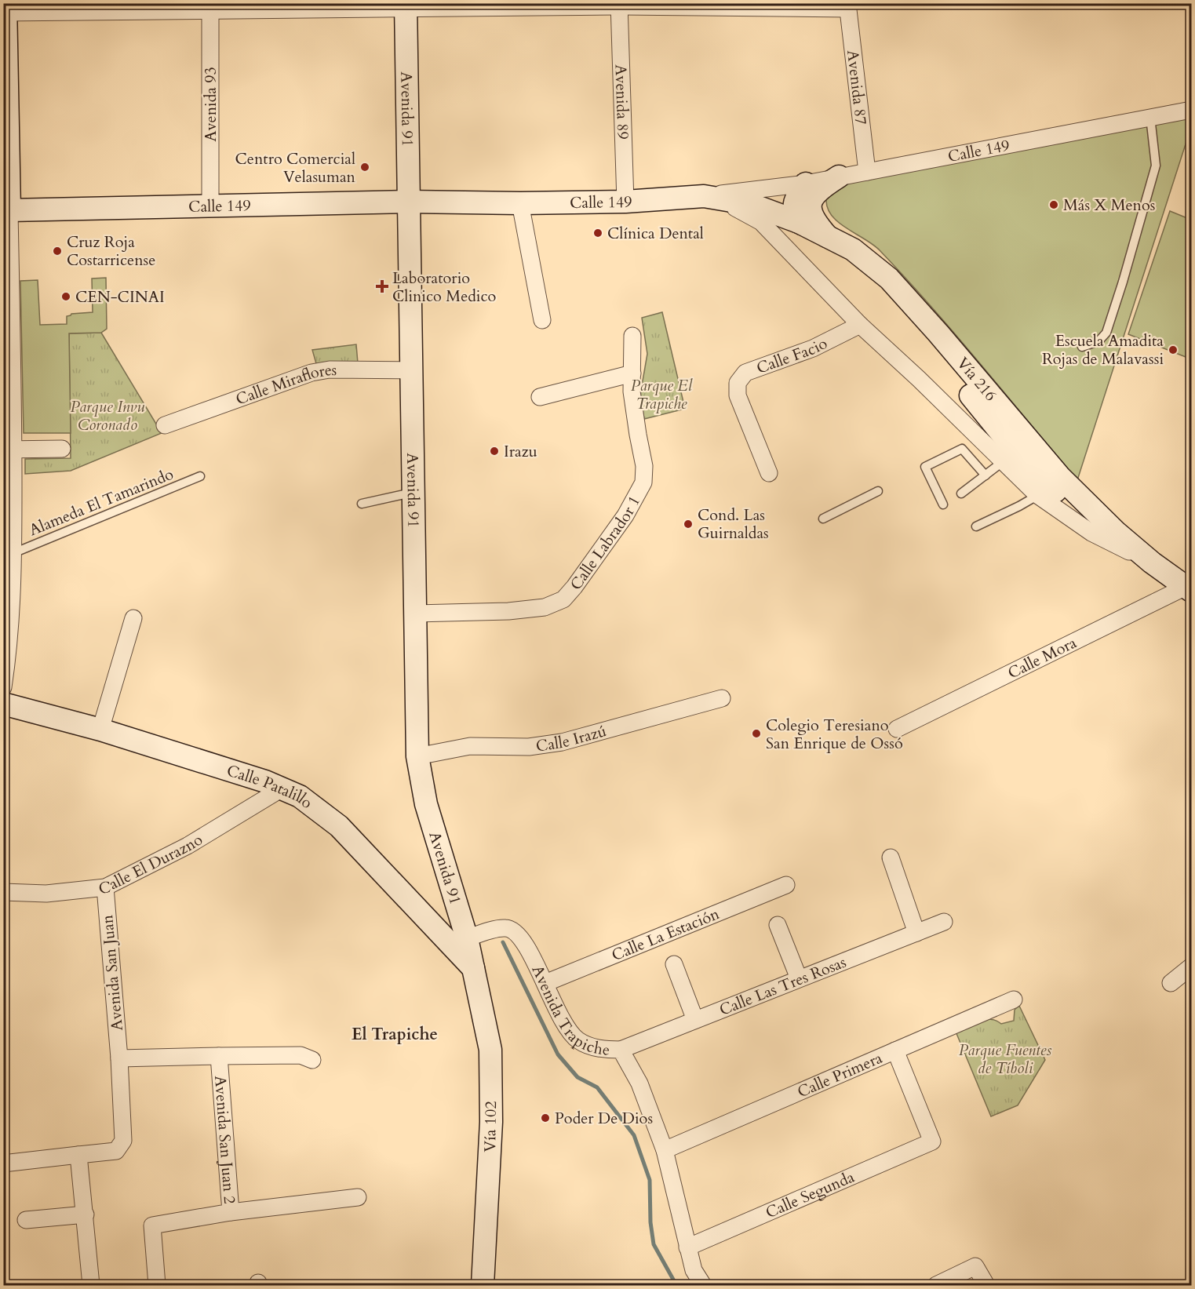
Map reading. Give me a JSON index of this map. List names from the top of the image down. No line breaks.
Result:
{"streets":{"main road":["Avenida 91","Calle 149","Vía 216","Calle Patalillo","Vía 102"],"street":["Avenida 87","Avenida 89","Avenida 93","Calle Facio","Calle Miraflores","Calle Labrador 1","Calle Mora","Calle Irazú","Calle El Durazno","Calle La Estación","Avenida San Juan","Calle Las Tres Rosas","Avenida Trapiche","Calle Primera","Avenida San Juan 2","Calle Segunda"],"lane":["Alameda El Tamarindo"]},"crossings":[["Avenida 87","Calle 149"],["Avenida 89","Calle 149"],["Avenida 93","Calle 149"],["Avenida 91","Calle 149"],["Avenida 91","Calle Miraflores"],["Avenida 91","Calle Labrador 1"],["Avenida 91","Calle Irazú"],["Avenida 91","Calle Patalillo"],["Avenida 91","Avenida Trapiche"],["Avenida 91","Vía 102"],["Calle 149","Vía 216"],["Vía 216","Calle Mora"],["Calle Patalillo","Calle El Durazno"],["Calle Patalillo","Avenida Trapiche"],["Calle El Durazno","Avenida San Juan"],["Calle La Estación","Avenida Trapiche"],["Avenida San Juan","Avenida San Juan 2"],["Calle Las Tres Rosas","Avenida Trapiche"],["Avenida Trapiche","Calle Primera"],["Avenida Trapiche","Calle Segunda"],["Calle Primera","Calle Segunda"]],"districts":["El Trapiche"],"parks":["Parque El Trapiche","Parque Invu Coronado","Parque Fuentes de Tíboli"],"places":{"other":["Centro Comercial Velasuman","Más X Menos","Clínica Dental","Cruz Roja Costarricense","CEN-CINAI","Escuela Amadita Rojas de Malavassi","Irazu","Cond. Las Guirnaldas","Colegio Teresiano San Enrique de Ossó","Poder De Dios"],"health":["Laboratorio Clinico Medico"]}}
